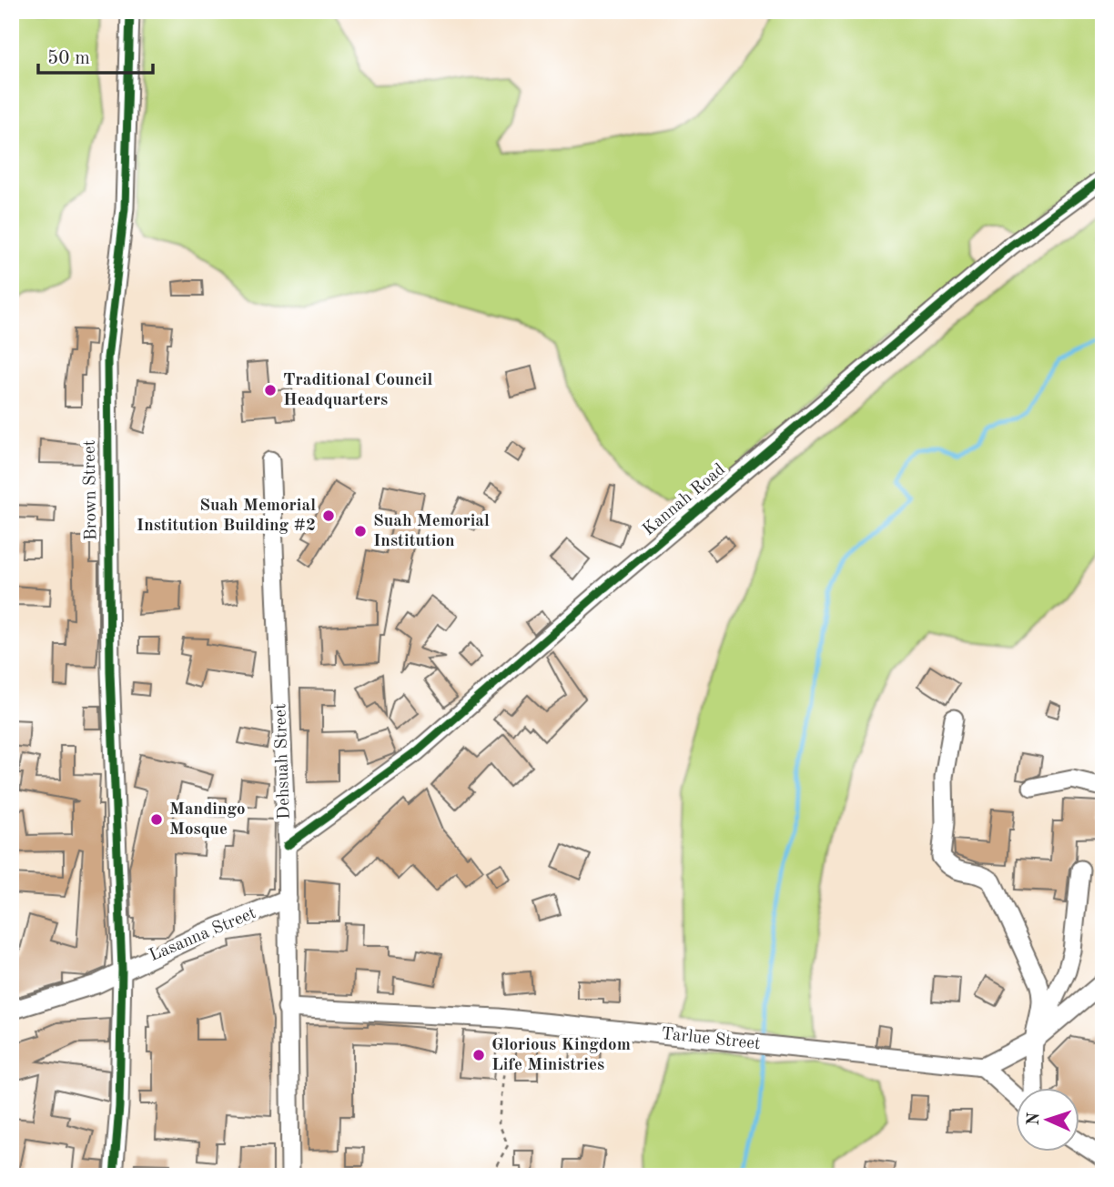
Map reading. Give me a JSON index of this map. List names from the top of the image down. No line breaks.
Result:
{"streets":{"street":["Brown Street","Kannah Road","Dehsuah Street","Lasanna Street","Tarlue Street"]},"crossings":[["Brown Street","Lasanna Street"],["Kannah Road","Dehsuah Street"],["Dehsuah Street","Lasanna Street"],["Dehsuah Street","Tarlue Street"]],"places":["Traditional Council Headquarters","Suah Memorial Institution Building #2","Suah Memorial Institution","Mandingo Mosque","Glorious Kingdom Life Ministries"],"scale_bar":"50 m","north":"left"}
